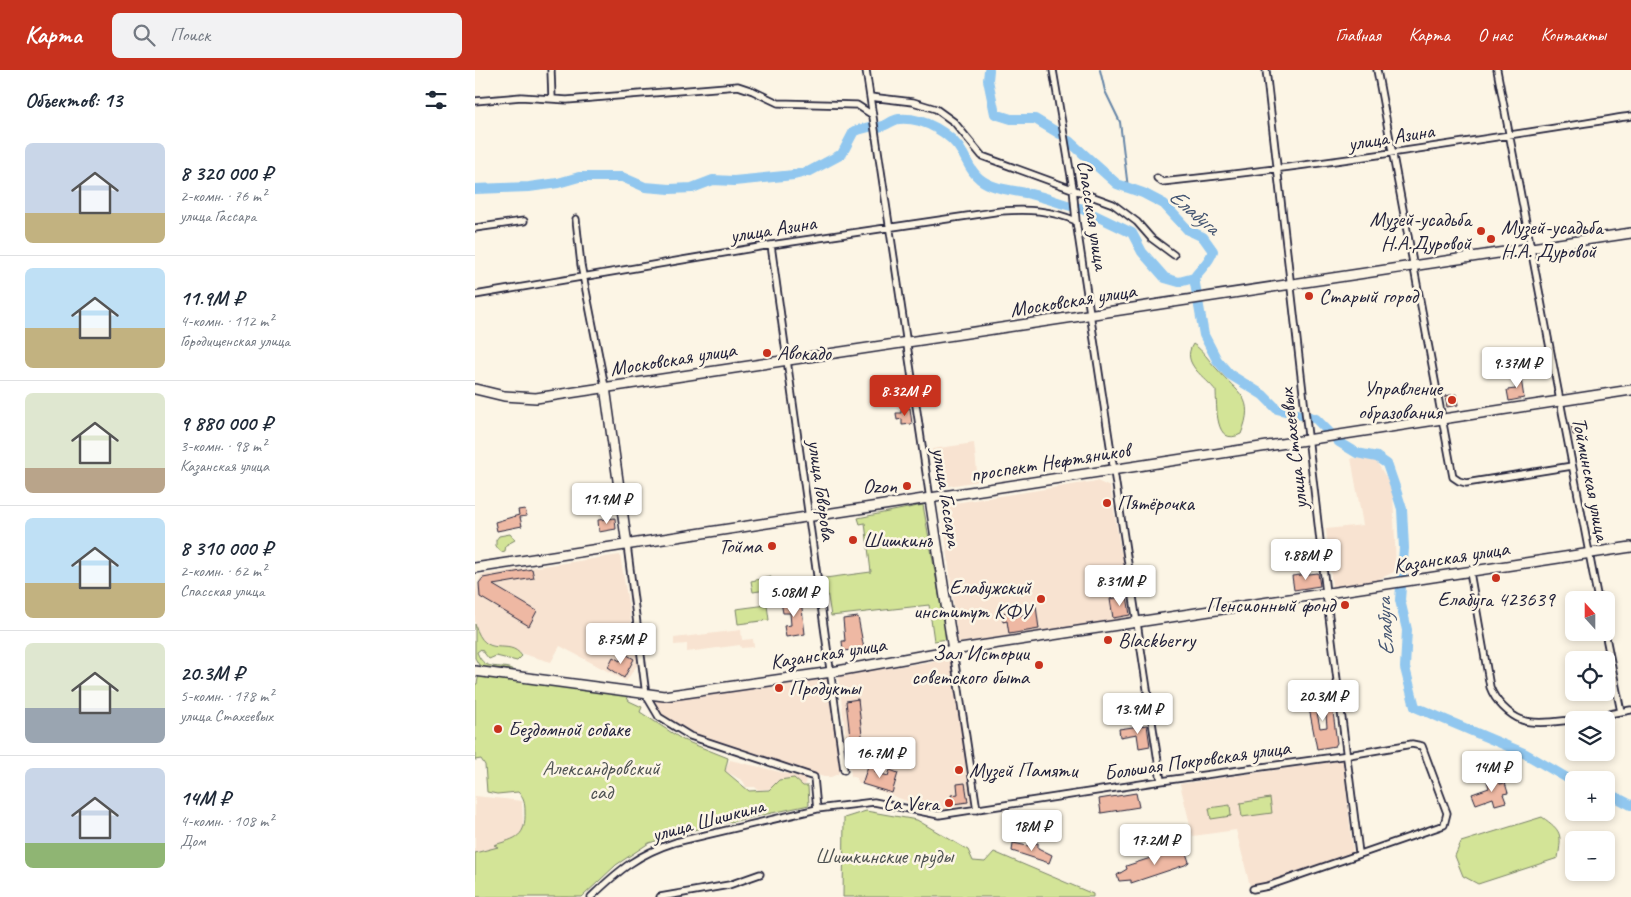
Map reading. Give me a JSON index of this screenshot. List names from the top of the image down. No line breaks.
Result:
{"streets":{"main road":["Московская улица","проспект Нефтяников","улица Гассара","Казанская улица"],"street":["улица Азина","Спасская улица","улица Стахеевых","Тойминская улица","улица Говорова","Большая Покровская улица","улица Шишкина"]},"crossings":[["улица Азина","Спасская улица"],["улица Азина","улица Стахеевых"],["улица Азина","Тойминская улица"],["улица Азина","улица Говорова"],["улица Азина","улица Гассара"],["Спасская улица","Московская улица"],["Спасская улица","проспект Нефтяников"],["Спасская улица","Казанская улица"],["Спасская улица","Большая Покровская улица"],["Московская улица","улица Стахеевых"],["Московская улица","Тойминская улица"],["Московская улица","улица Говорова"],["Московская улица","улица Гассара"],["улица Стахеевых","проспект Нефтяников"],["улица Стахеевых","Казанская улица"],["улица Стахеевых","Большая Покровская улица"],["проспект Нефтяников","Тойминская улица"],["проспект Нефтяников","улица Говорова"],["проспект Нефтяников","улица Гассара"],["Тойминская улица","Казанская улица"],["улица Говорова","Казанская улица"],["улица Гассара","Казанская улица"],["улица Гассара","Большая Покровская улица"],["Большая Покровская улица","улица Шишкина"]],"water":["Елабуга"],"parks":["Александровский сад","Шишкинские пруды"],"places":["Музей-усадьба Н.А.Дуровой","Музей-усадьба Н.А. Дуровой","Старый город","Авокадо","Управление образования","Ozon","Пятёрочка","Шишкинъ","Тойма","Елабуга 423639","Елабужский институт КФУ","Пенсионный фонд","Blackberry","Зал Истории советского быта","Продукты","Бездомной собаке","Музей Памяти","La Vera"],"north":"top","page":{"header":"Карта","search":"Поиск","nav":["Главная","Карта","О нас","Контакты"],"heading":"Объектов: 13","list":[{"name":"8 320 000 ₽","note":"2-комн. · 76 m² · улица Гассара"},{"name":"11.9M ₽","note":"4-комн. · 112 m² · Городищенская улица"},{"name":"9 880 000 ₽","note":"3-комн. · 98 m² · Казанская улица"},{"name":"8 310 000 ₽","note":"2-комн. · 62 m² · Спасская улица"},{"name":"20.3M ₽","note":"5-комн. · 178 m² · улица Стахеевых"},{"name":"14M ₽","note":"4-комн. · 108 m² · Дом"}],"price":["9.37M ₽","8.32M ₽","11.9M ₽","9.88M ₽","8.31M ₽","5.08M ₽","8.75M ₽","20.3M ₽","13.9M ₽","16.7M ₽","14M ₽","18M ₽","17.2M ₽"],"map_buttons":["+","−"]}}
